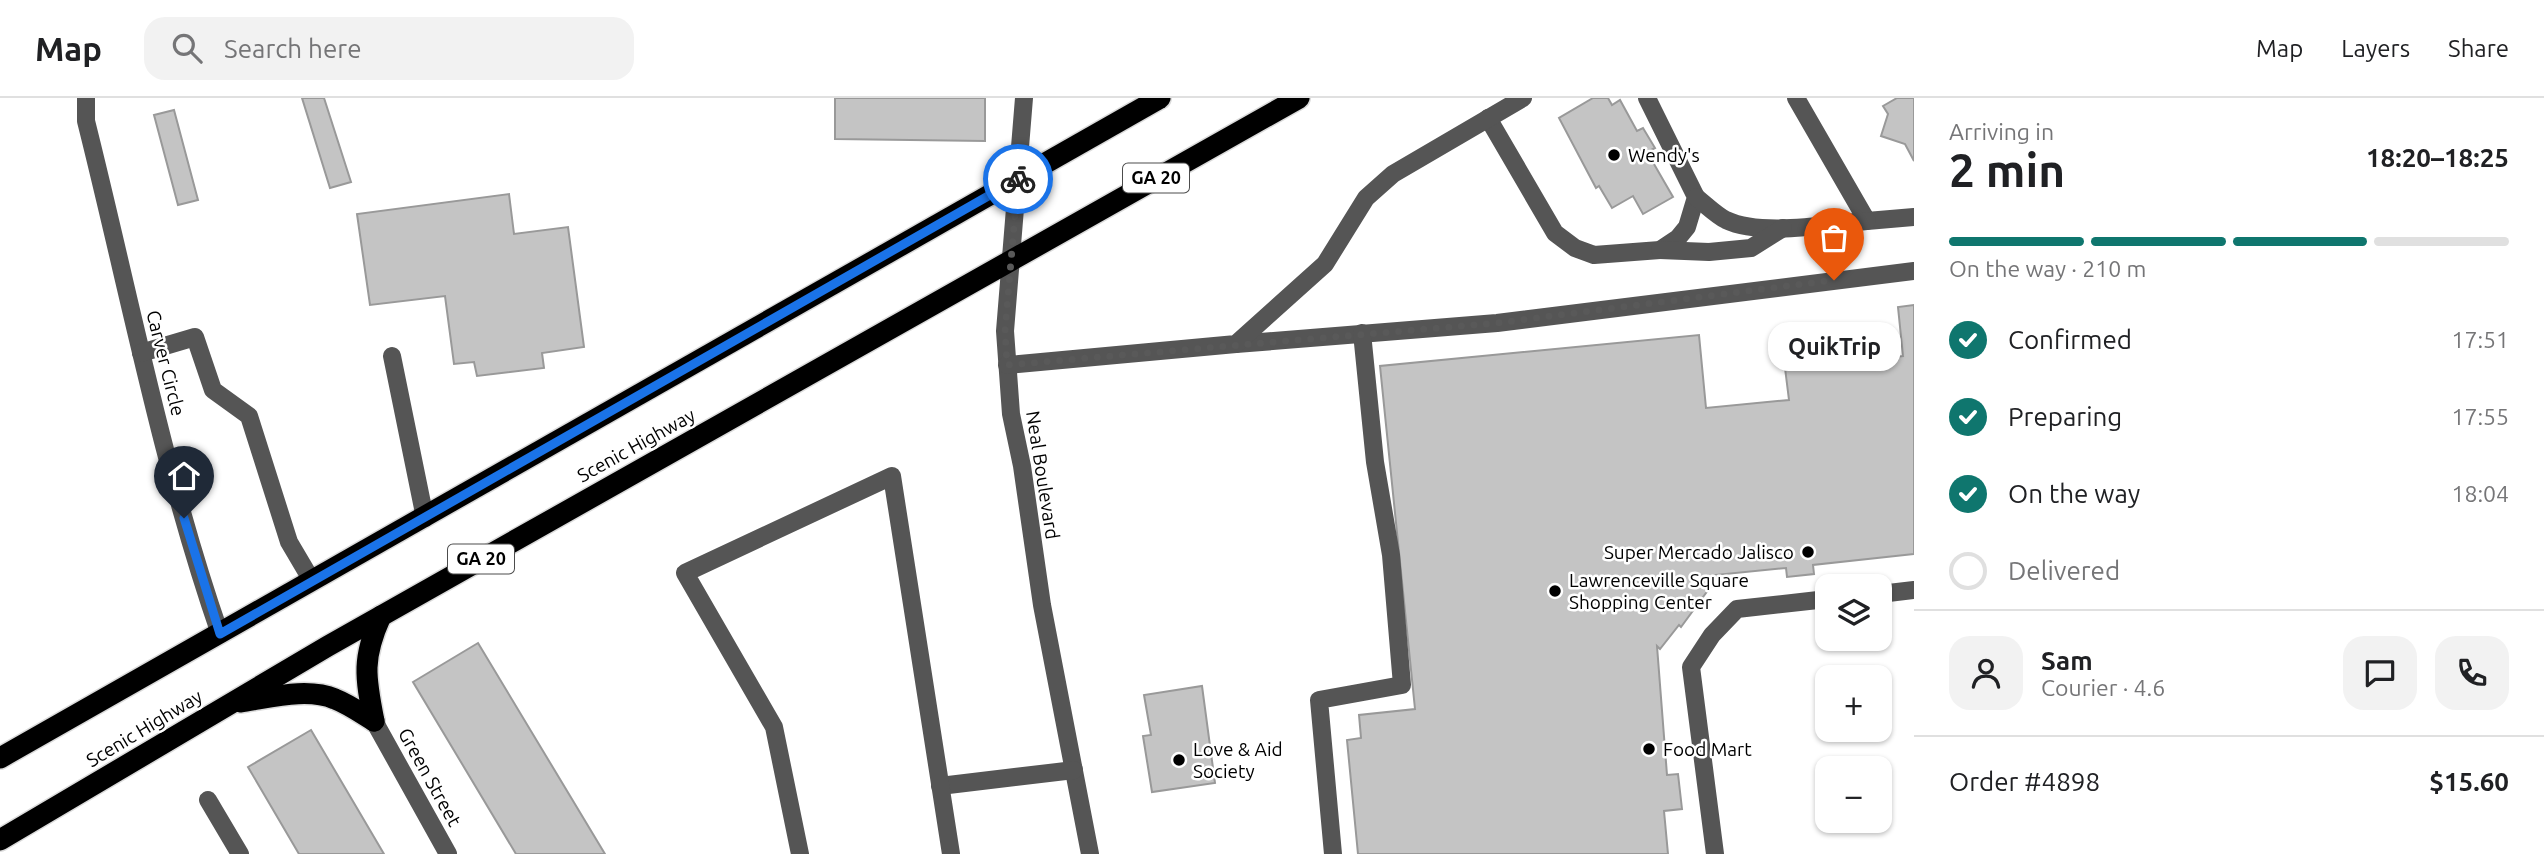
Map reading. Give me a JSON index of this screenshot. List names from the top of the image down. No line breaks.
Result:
{"streets":{"highway":["GA 20","Scenic Highway"],"street":["Carver Circle","Neal Boulevard","Green Street"]},"crossings":[["Scenic Highway","Neal Boulevard"]],"places":["Wendy's","QuikTrip","Super Mercado Jalisco","Lawrenceville Square Shopping Center","Food Mart","Love & Aid Society"],"page":{"header":"Map","search":"Search here","nav":["Map","Layers","Share"],"heading":["2 min","Arriving in","18:20–18:25"],"panel":["Sam","Courier · 4.6","Order #4898","$15.60"],"bar":"On the way · 210 m","list":[["Confirmed","17:51"],["Preparing","17:55"],["On the way","18:04"],"Delivered"],"bubble":"QuikTrip","map_buttons":["+","−"]}}
